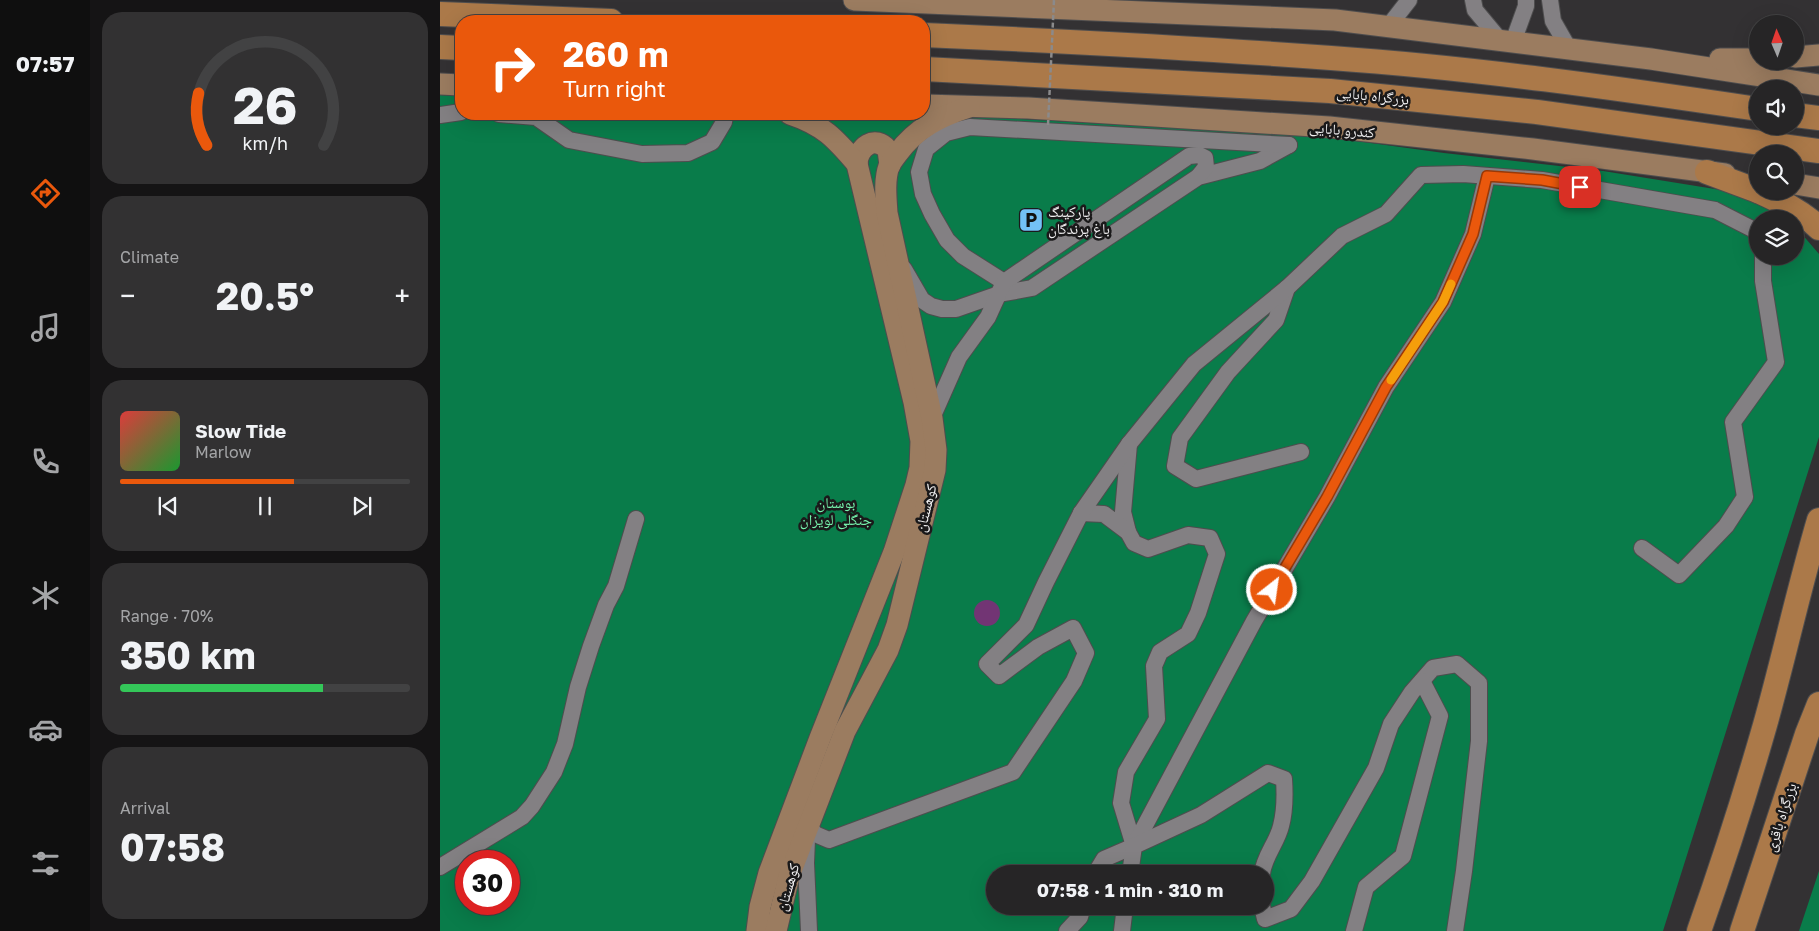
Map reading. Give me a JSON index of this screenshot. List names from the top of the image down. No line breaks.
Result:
{"streets":{"highway":["بزرگراه بابایی","بزرگراه باقری"],"main road":["کندرو بابایی","کوهستان"]},"crossings":[["کندرو بابایی","کوهستان"]],"parks":["بوستان جنگلی لویزان"],"places":{"parking":["پارکینگ باغ پرندگان"]},"north":"top","page":{"tabs":"07:57","turn":["260 m","Turn right"],"tile":["Climate",["Range · 70%","350 km"],["Arrival","07:58"]],"heat":["−","20.5°","+"],"song":["Slow Tide","Marlow"],"limit":"30","trip":"07:58 · 1 min · 310 m","gauge":["26","km/h"]}}
